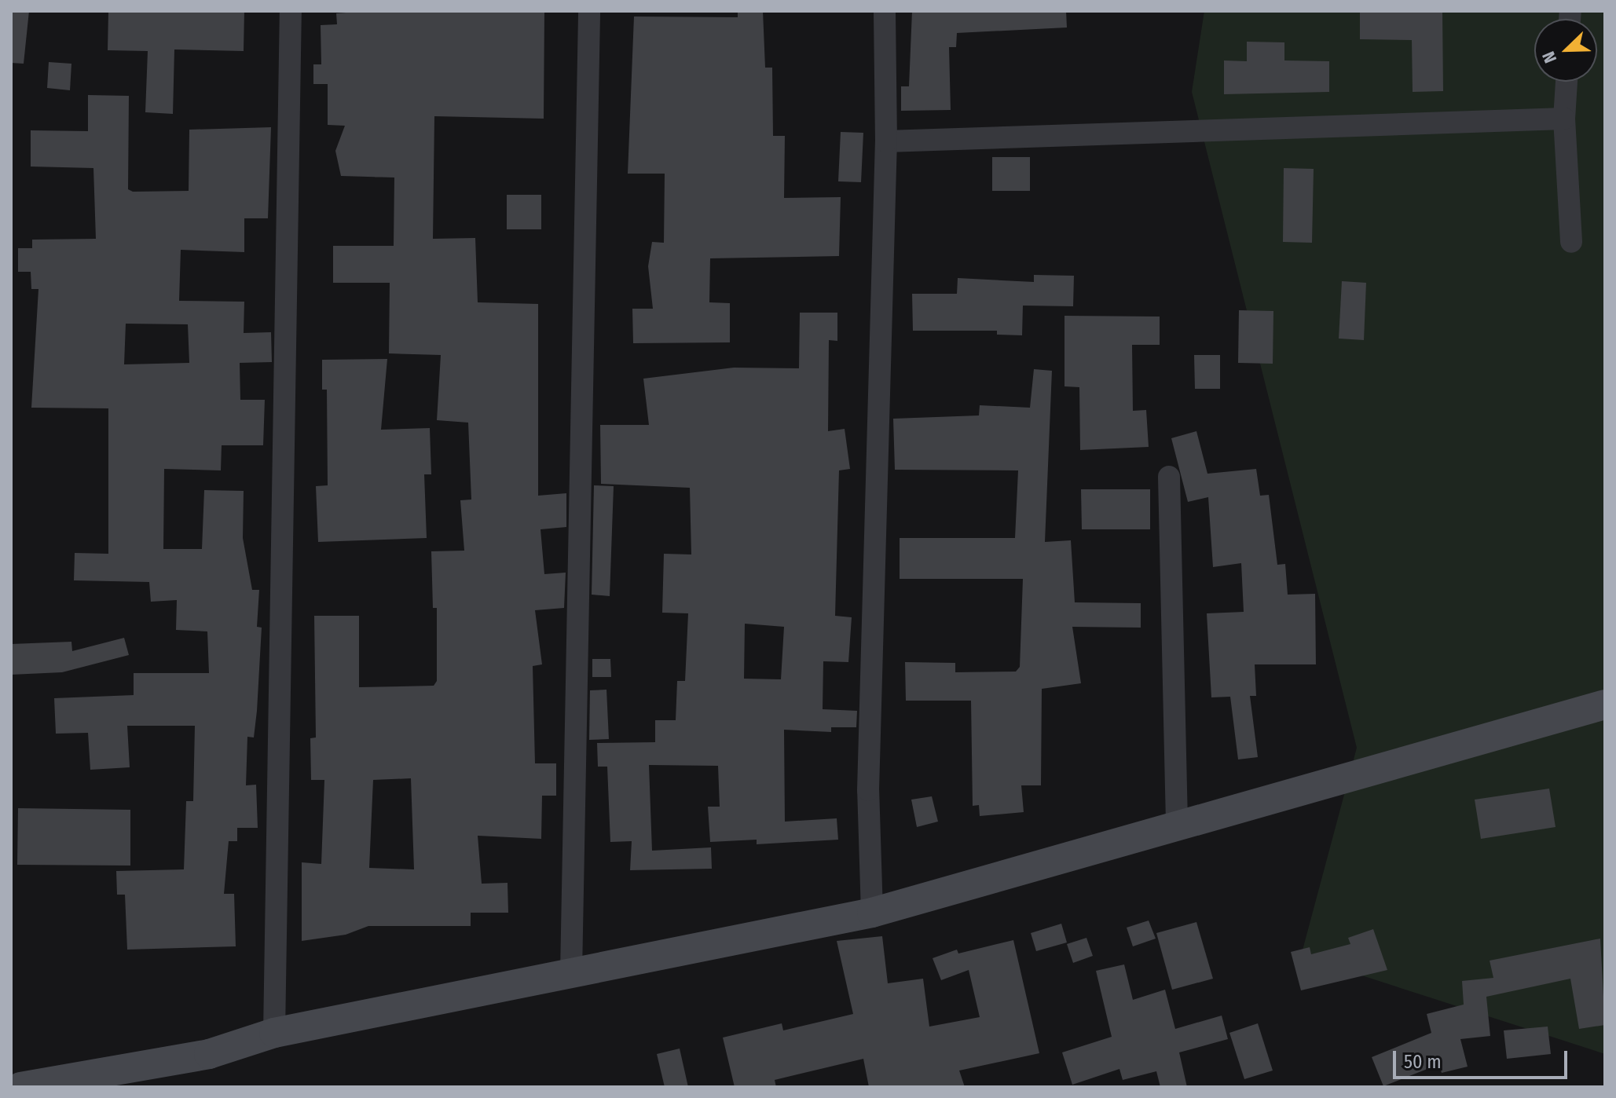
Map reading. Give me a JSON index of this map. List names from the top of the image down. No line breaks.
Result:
{"scale_bar":"50 m","north":"bottom left"}
